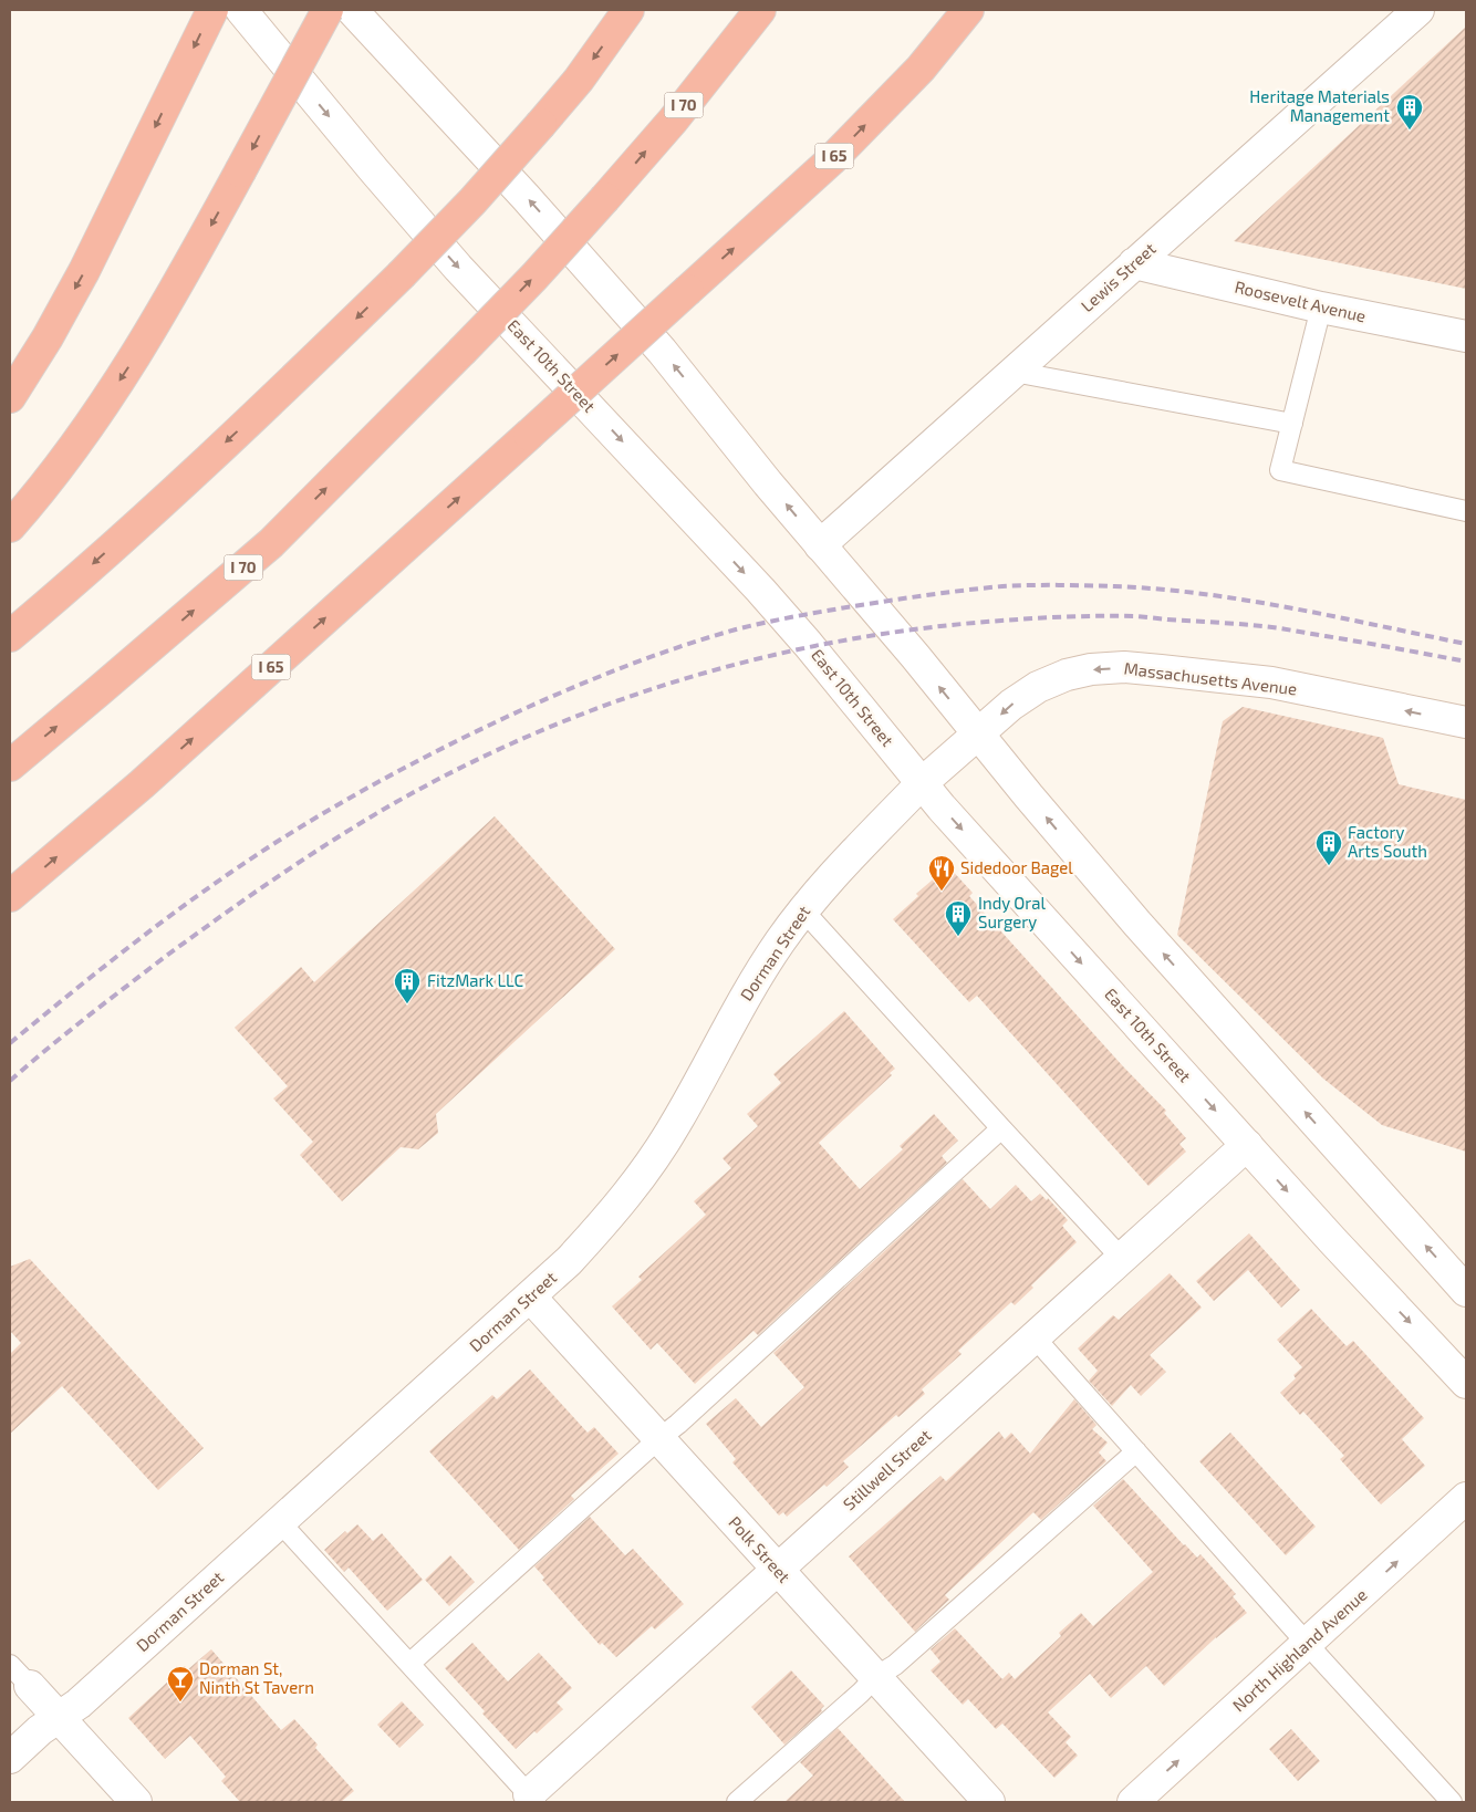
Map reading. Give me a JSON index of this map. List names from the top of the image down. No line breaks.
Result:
{"streets":{"highway":["I 70","I 65"],"street":["Lewis Street","Roosevelt Avenue","East 10th Street","Massachusetts Avenue","Dorman Street","Stillwell Street","Polk Street","North Highland Avenue"]},"crossings":[["Lewis Street","Roosevelt Avenue"],["East 10th Street","Massachusetts Avenue"],["East 10th Street","Dorman Street"],["East 10th Street","Stillwell Street"],["Massachusetts Avenue","Dorman Street"],["Dorman Street","Polk Street"],["Stillwell Street","Polk Street"]],"one_way":["Massachusetts Avenue","North Highland Avenue"],"places":{"building":["Heritage Materials Management","Factory Arts South","Indy Oral Surgery","FitzMark LLC"],"restaurant":["Sidedoor Bagel"],"bar":["Dorman St, Ninth St Tavern"]}}
